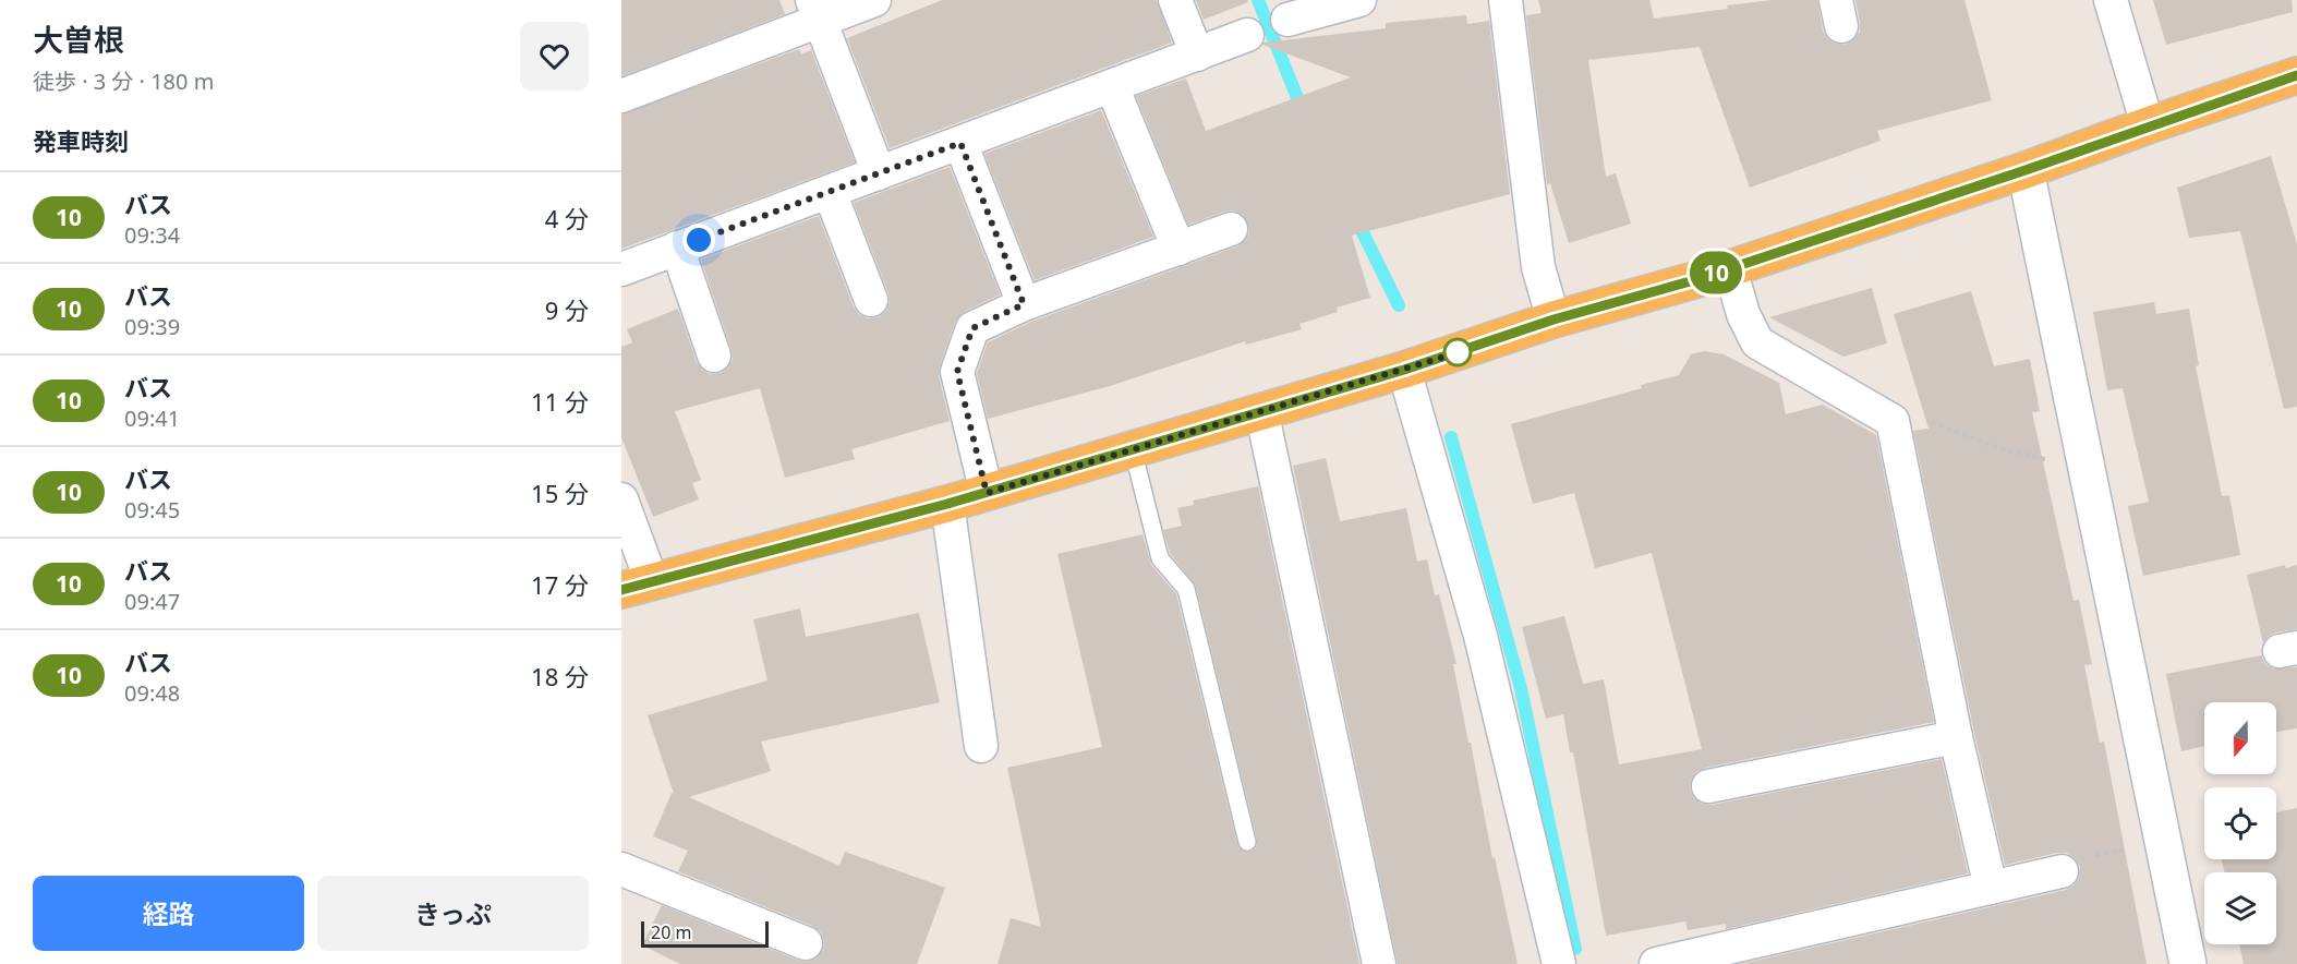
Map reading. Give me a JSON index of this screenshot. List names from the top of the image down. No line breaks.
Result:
{"lines":["bus line 10"],"scale_bar":"20 m","north":"bottom","page":{"heading":[["大曽根","徒歩 · 3 分 · 180 m"],"発車時刻"],"on_map":"10","list":[{"mark":"10","name":"バス","note":"09:34","value":"4 分"},{"mark":"10","name":"バス","note":"09:39","value":"9 分"},{"mark":"10","name":"バス","note":"09:41","value":"11 分"},{"mark":"10","name":"バス","note":"09:45","value":"15 分"},{"mark":"10","name":"バス","note":"09:47","value":"17 分"},{"mark":"10","name":"バス","note":"09:48","value":"18 分"}],"buttons":["経路","きっぷ"],"scale":"20 m"}}
